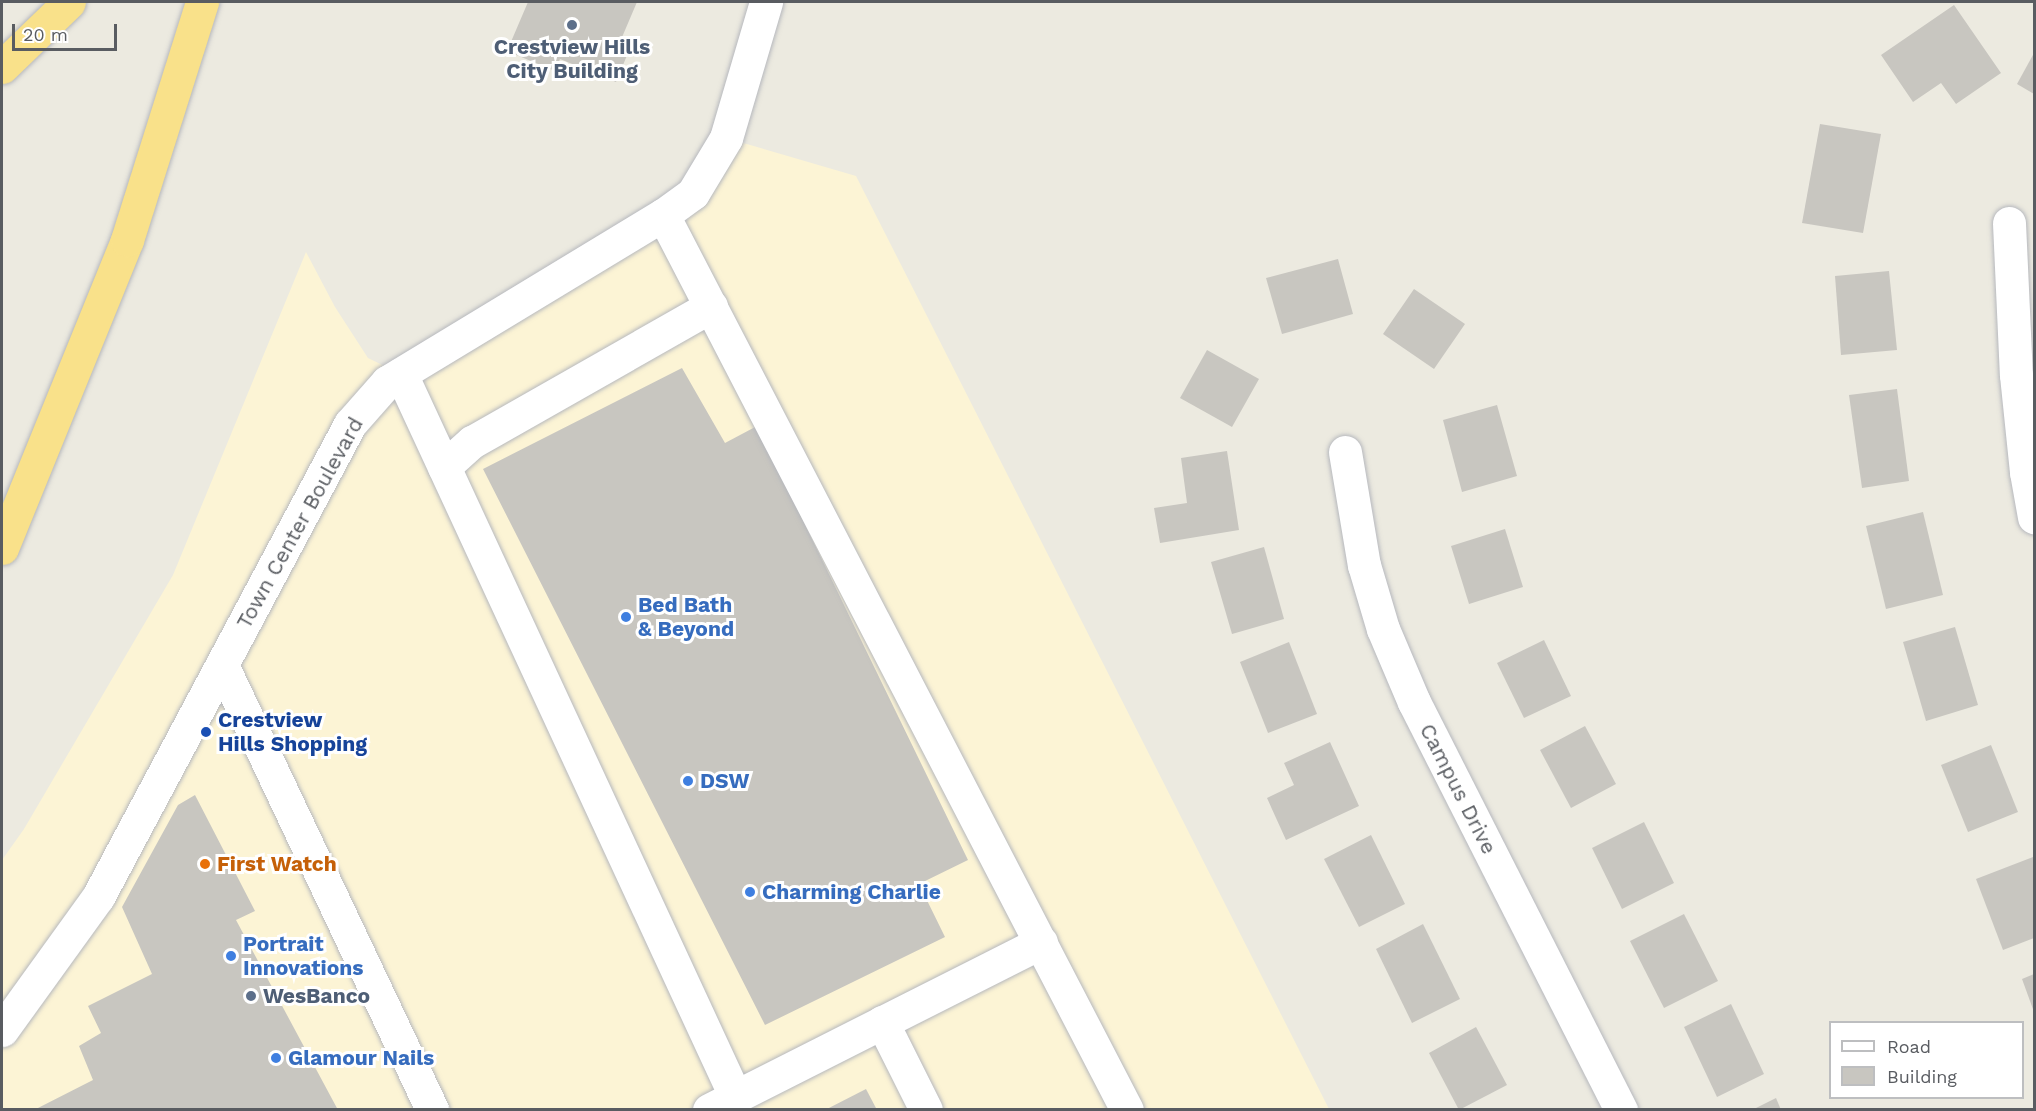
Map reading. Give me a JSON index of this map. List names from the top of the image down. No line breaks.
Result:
{"streets":{"street":["Town Center Boulevard","Campus Drive"]},"places":["Crestview Hills City Building","Bed Bath & Beyond","Crestview Hills Shopping","DSW","First Watch","Charming Charlie","Portrait Innovations","WesBanco","Glamour Nails"],"legend":["Road","Building"],"scale_bar":"20 m"}
